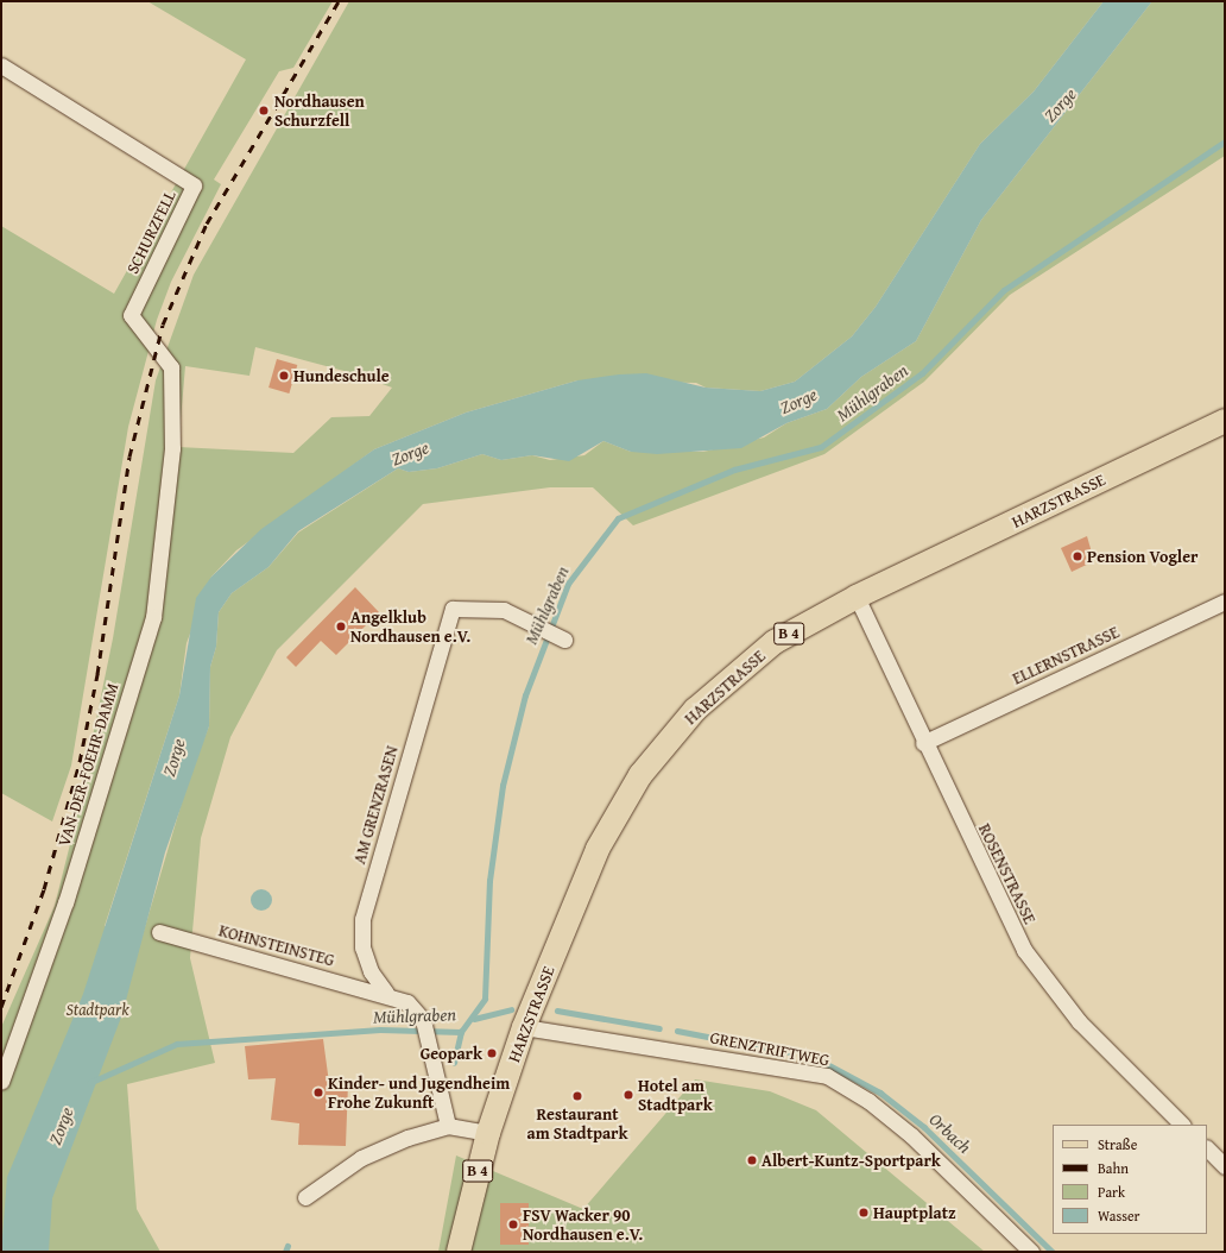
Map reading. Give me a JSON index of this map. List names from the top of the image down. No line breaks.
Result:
{"streets":{"main road":["HARZSTRASSE","B 4"],"street":["SCHURZFELL","ELLERNSTRASSE","VAN-DER-FOEHR-DAMM","AM GRENZRASEN","ROSENSTRASSE","KOHNSTEINSTEG","GRENZTRIFTWEG"]},"crossings":[["SCHURZFELL","VAN-DER-FOEHR-DAMM"],["HARZSTRASSE","B 4"],["HARZSTRASSE","ROSENSTRASSE"],["HARZSTRASSE","GRENZTRIFTWEG"],["ELLERNSTRASSE","ROSENSTRASSE"],["AM GRENZRASEN","KOHNSTEINSTEG"]],"water":["Zorge","Mühlgraben","Orbach"],"parks":["Stadtpark"],"places":["Nordhausen Schurzfell","Hundeschule","Pension Vogler","Angelklub Nordhausen e.V.","Geopark","Kinder- und Jugendheim Frohe Zukunft","Hotel am Stadtpark","Restaurant am Stadtpark","Albert-Kuntz-Sportpark","Hauptplatz","FSV Wacker 90 Nordhausen e.V."],"legend":["Straße","Bahn","Park","Wasser"]}
